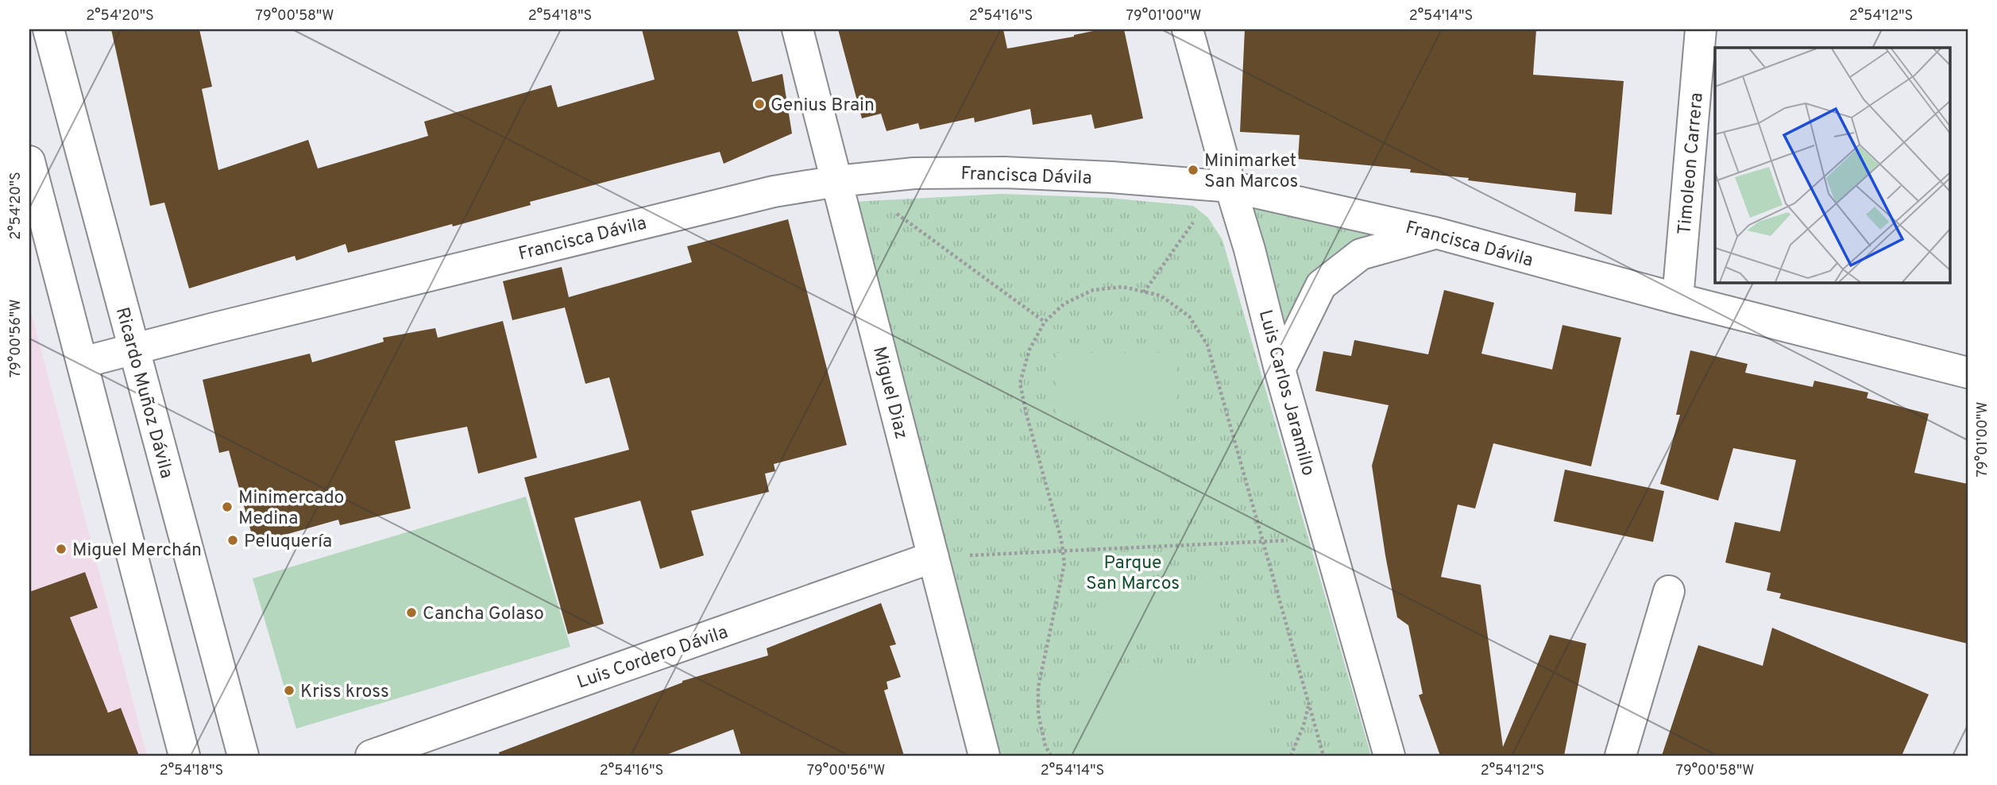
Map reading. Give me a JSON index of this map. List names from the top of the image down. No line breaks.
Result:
{"streets":{"street":["Timoleon Carrera","Francisca Dávila","Ricardo Muñoz Dávila","Miguel Diaz","Luis Carlos Jaramillo","Luis Cordero Dávila"]},"crossings":[["Timoleon Carrera","Francisca Dávila"],["Francisca Dávila","Ricardo Muñoz Dávila"],["Francisca Dávila","Miguel Diaz"],["Francisca Dávila","Luis Carlos Jaramillo"],["Miguel Diaz","Luis Cordero Dávila"]],"parks":["Parque San Marcos"],"places":["Genius Brain","Minimarket San Marcos","Minimercado Medina","Peluquería","Miguel Merchán","Cancha Golaso","Kriss kross"],"coordinates":["2°54'20\"S","79°00'58\"W","2°54'18\"S","2°54'16\"S","79°01'00\"W","2°54'14\"S","2°54'12\"S","79°00'56\"W"]}
